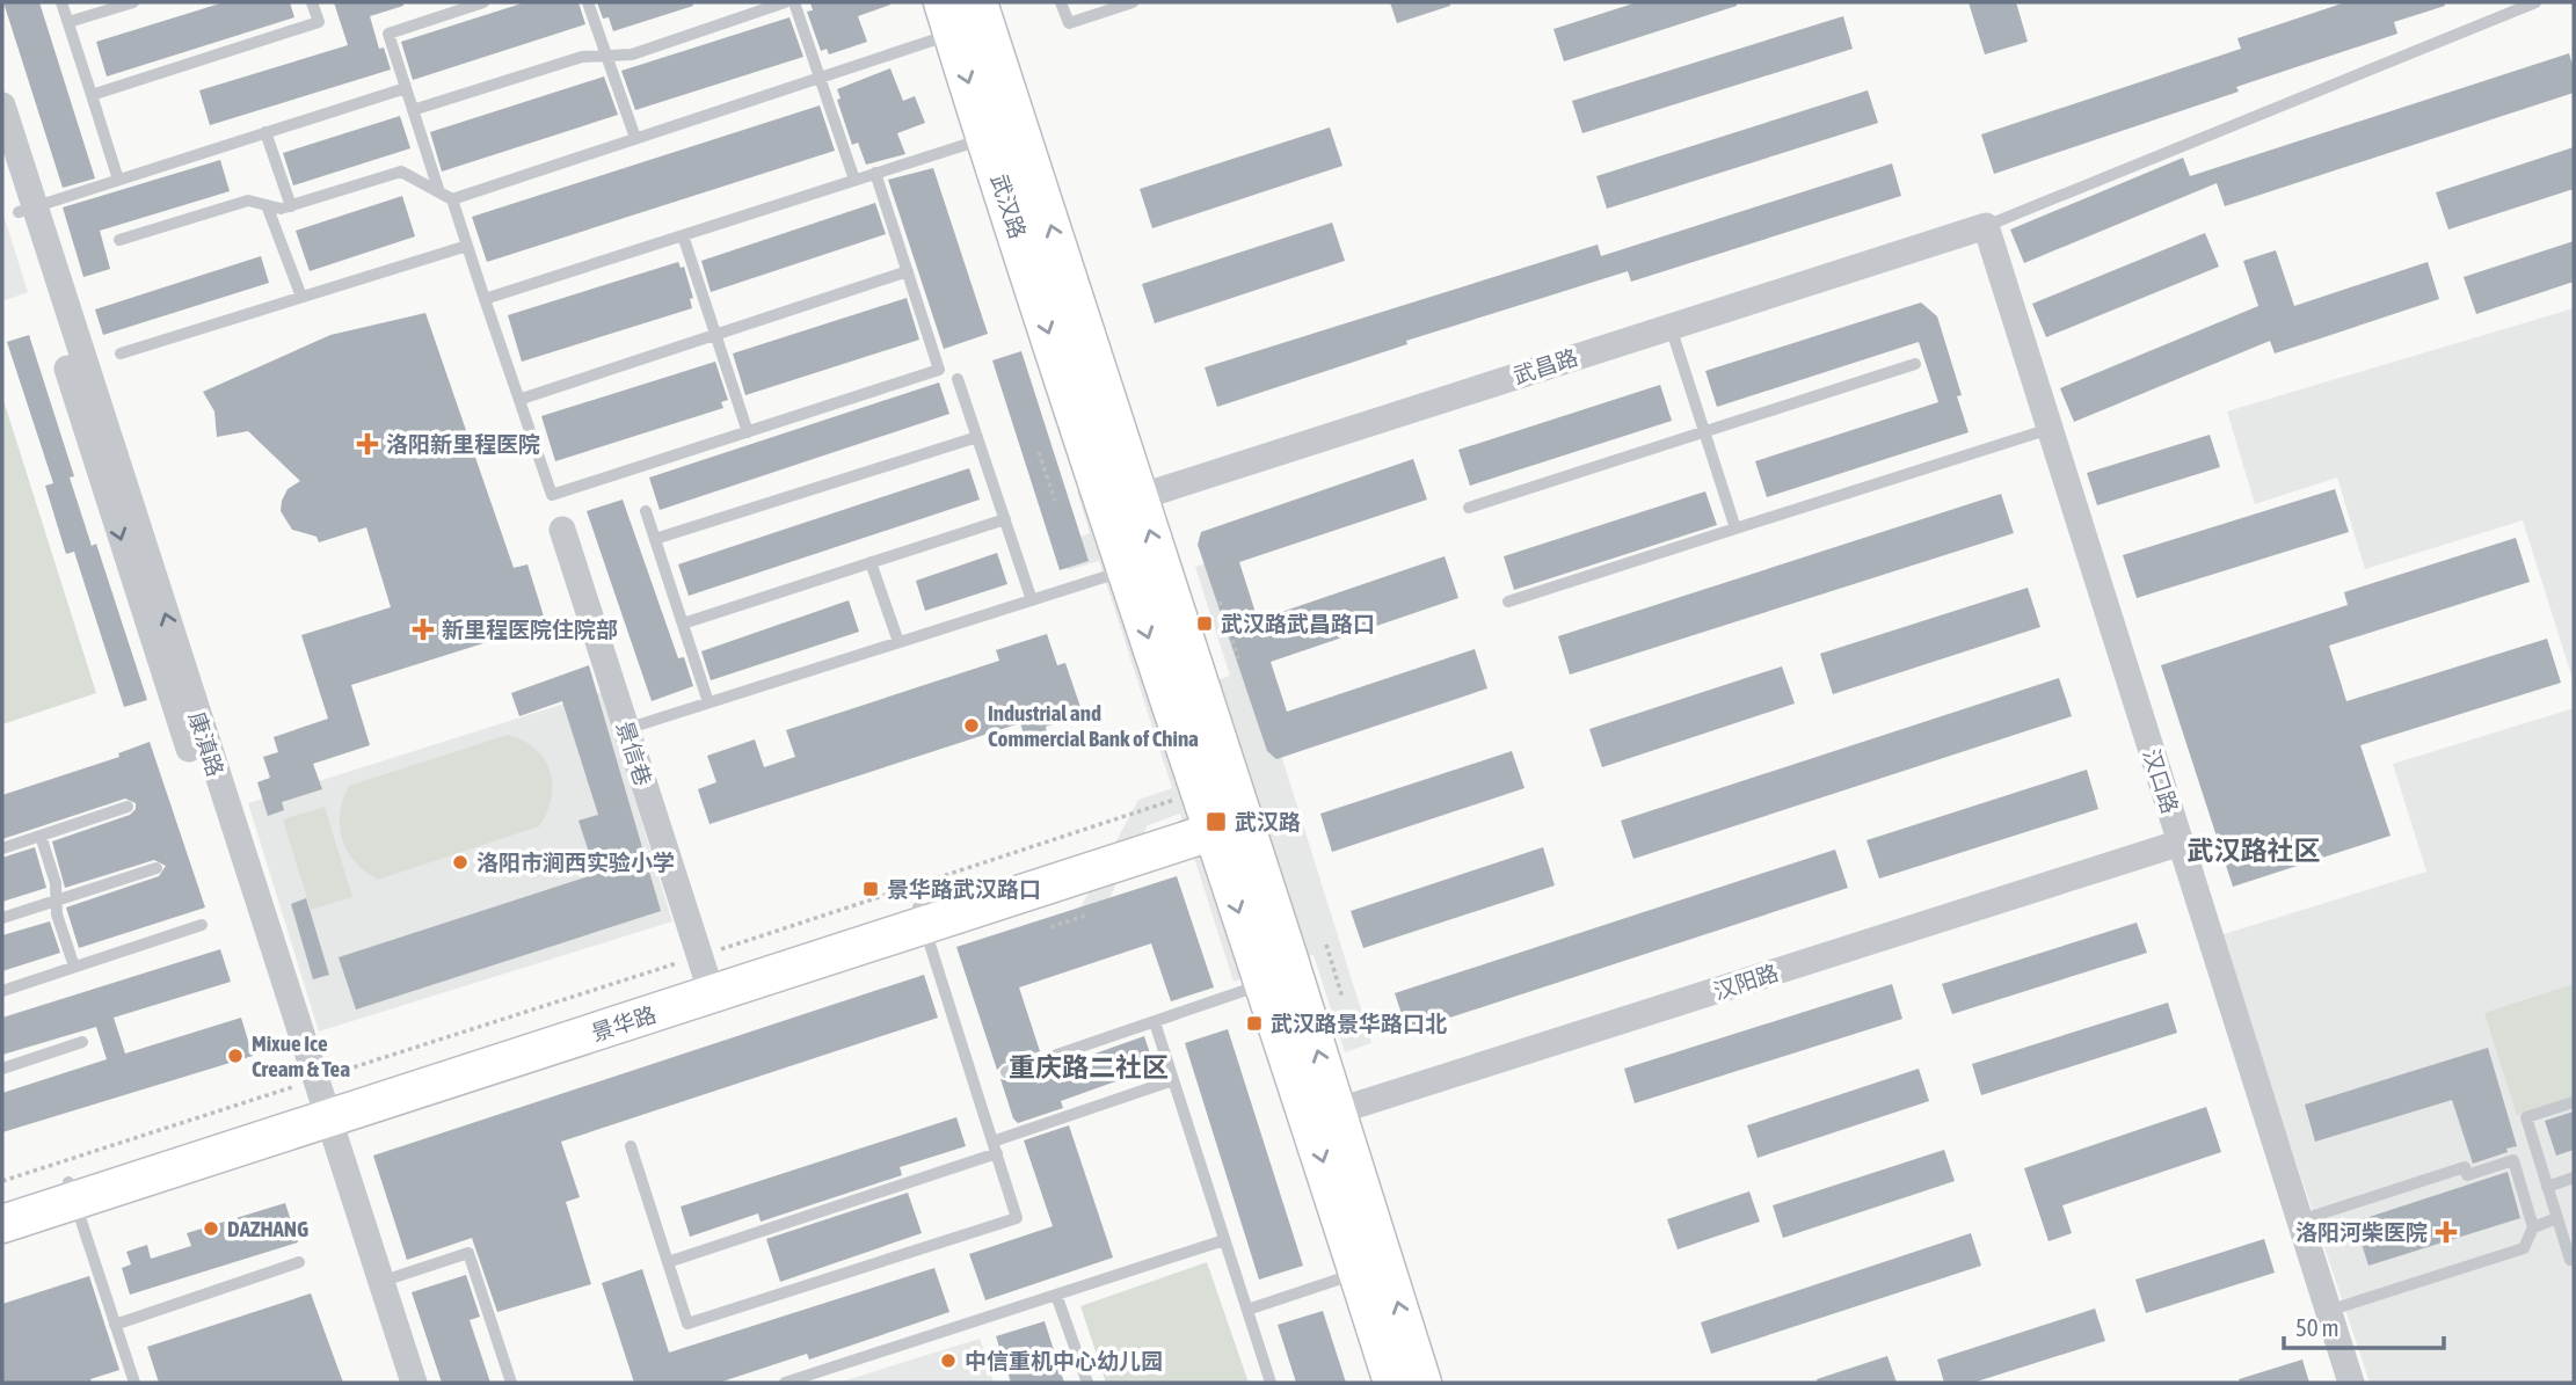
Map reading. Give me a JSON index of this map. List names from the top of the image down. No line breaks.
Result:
{"streets":{"main road":["武汉路","景华路"],"street":["武昌路","康滇路","景信巷","汉口路","汉阳路"]},"crossings":[["武汉路","武昌路"],["武汉路","汉阳路"],["武汉路","景华路"],["武昌路","汉口路"],["康滇路","景华路"],["景信巷","景华路"],["汉口路","汉阳路"]],"districts":["武汉路社区","重庆路二社区"],"places":{"health":["洛阳新里程医院","新里程医院住院部","洛阳河柴医院"],"transit":["武汉路武昌路口","武汉路","景华路武汉路口","武汉路景华路口北"],"other":["Industrial and Commercial Bank of China","洛阳市涧西实验小学","Mixue Ice Cream & Tea","DAZHANG","中信重机中心幼儿园"]},"scale_bar":"50 m"}
